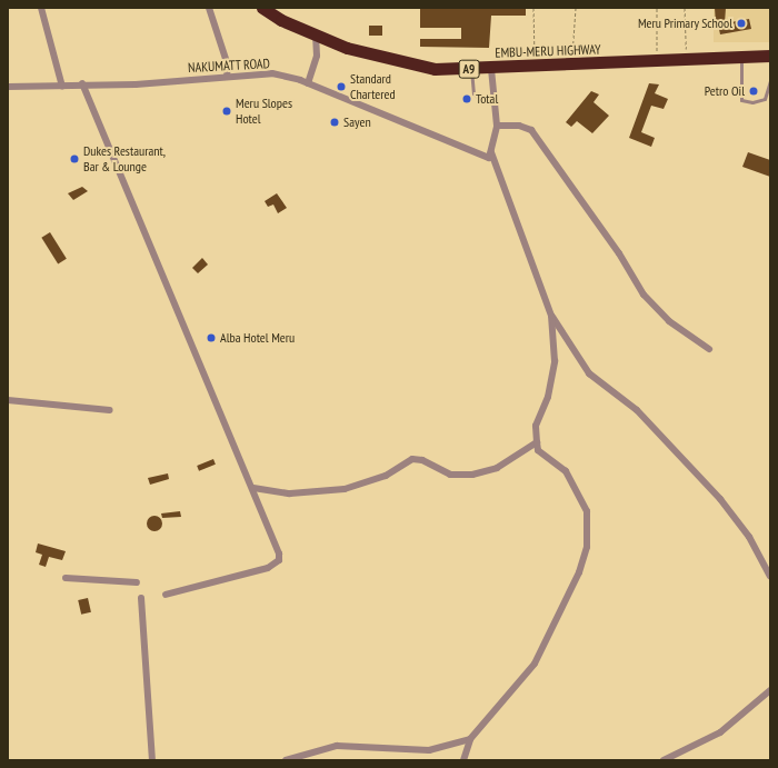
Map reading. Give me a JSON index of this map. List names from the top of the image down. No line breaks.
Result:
{"streets":{"highway":["EMBU-MERU HIGHWAY","A9"],"street":["NAKUMATT ROAD"]},"crossings":[["EMBU-MERU HIGHWAY","A9"]],"places":["Meru Primary School","Standard Chartered","Petro Oil","Total","Meru Slopes Hotel","Sayen","Dukes Restaurant, Bar & Lounge","Alba Hotel Meru"]}
